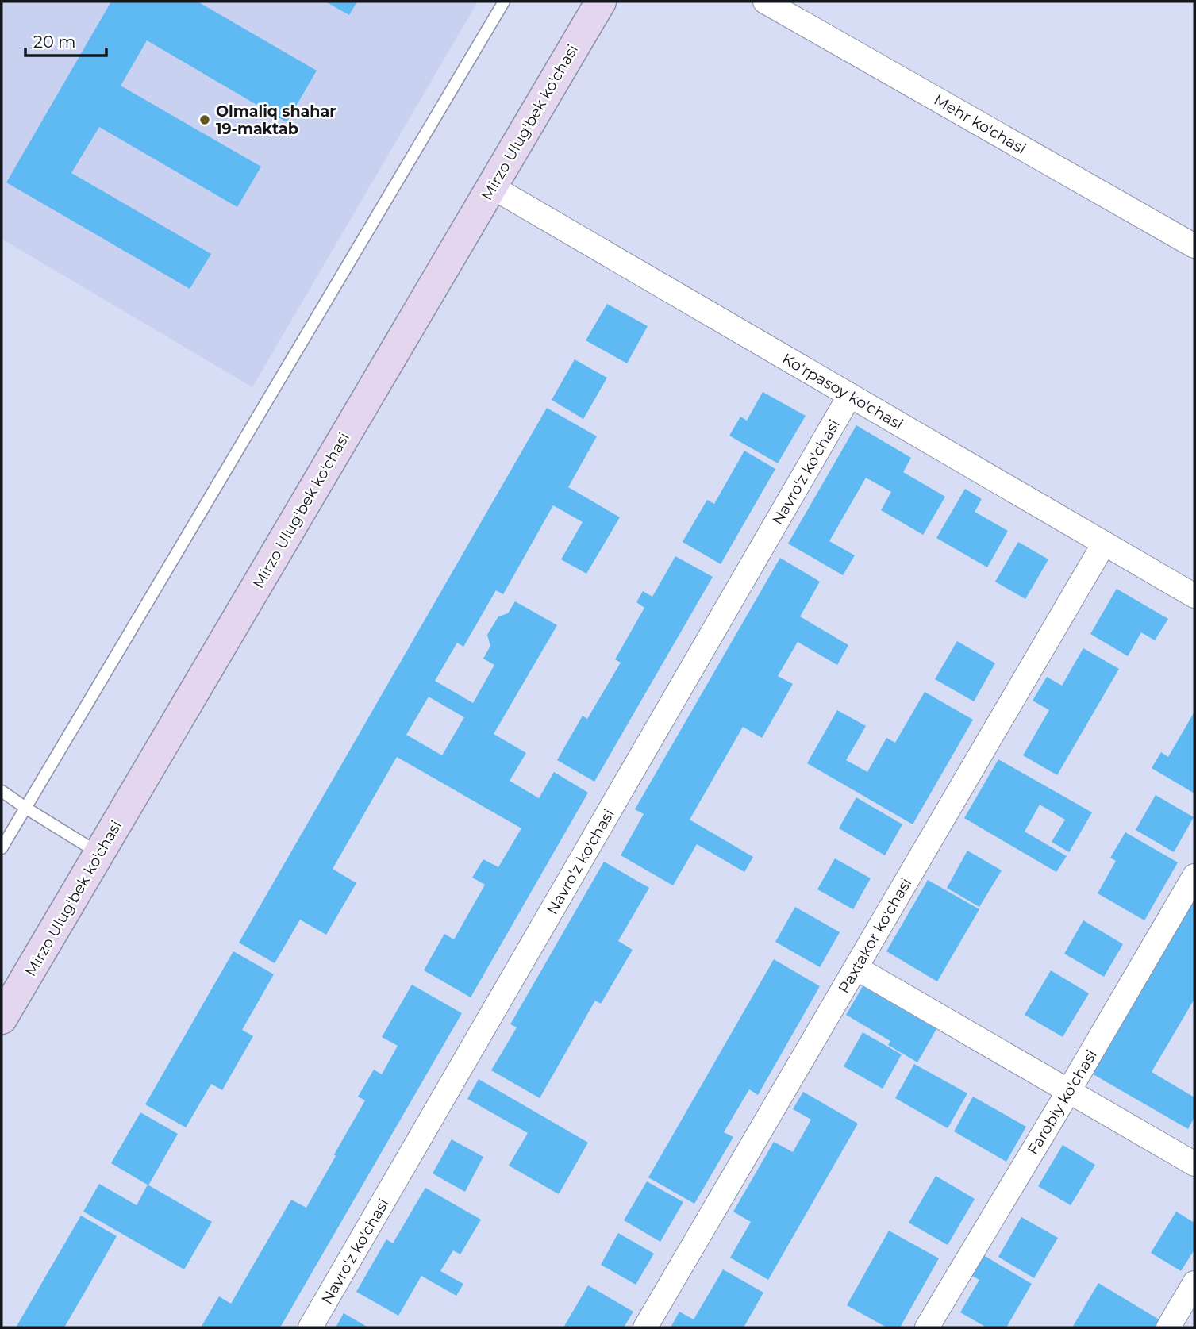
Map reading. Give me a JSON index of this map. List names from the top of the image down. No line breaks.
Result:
{"streets":{"main road":["Mirzo Ulug'bek ko'chasi"],"street":["Mehr ko'chasi","Ko‘rpasoy ko'chasi","Navro‘z ko'chasi","Paxtakor ko'chasi","Farobiy ko'chasi"]},"crossings":[["Mirzo Ulug'bek ko'chasi","Ko‘rpasoy ko'chasi"],["Ko‘rpasoy ko'chasi","Navro‘z ko'chasi"],["Ko‘rpasoy ko'chasi","Paxtakor ko'chasi"]],"places":["Olmaliq shahar 19-maktab"],"scale_bar":"20 m"}
